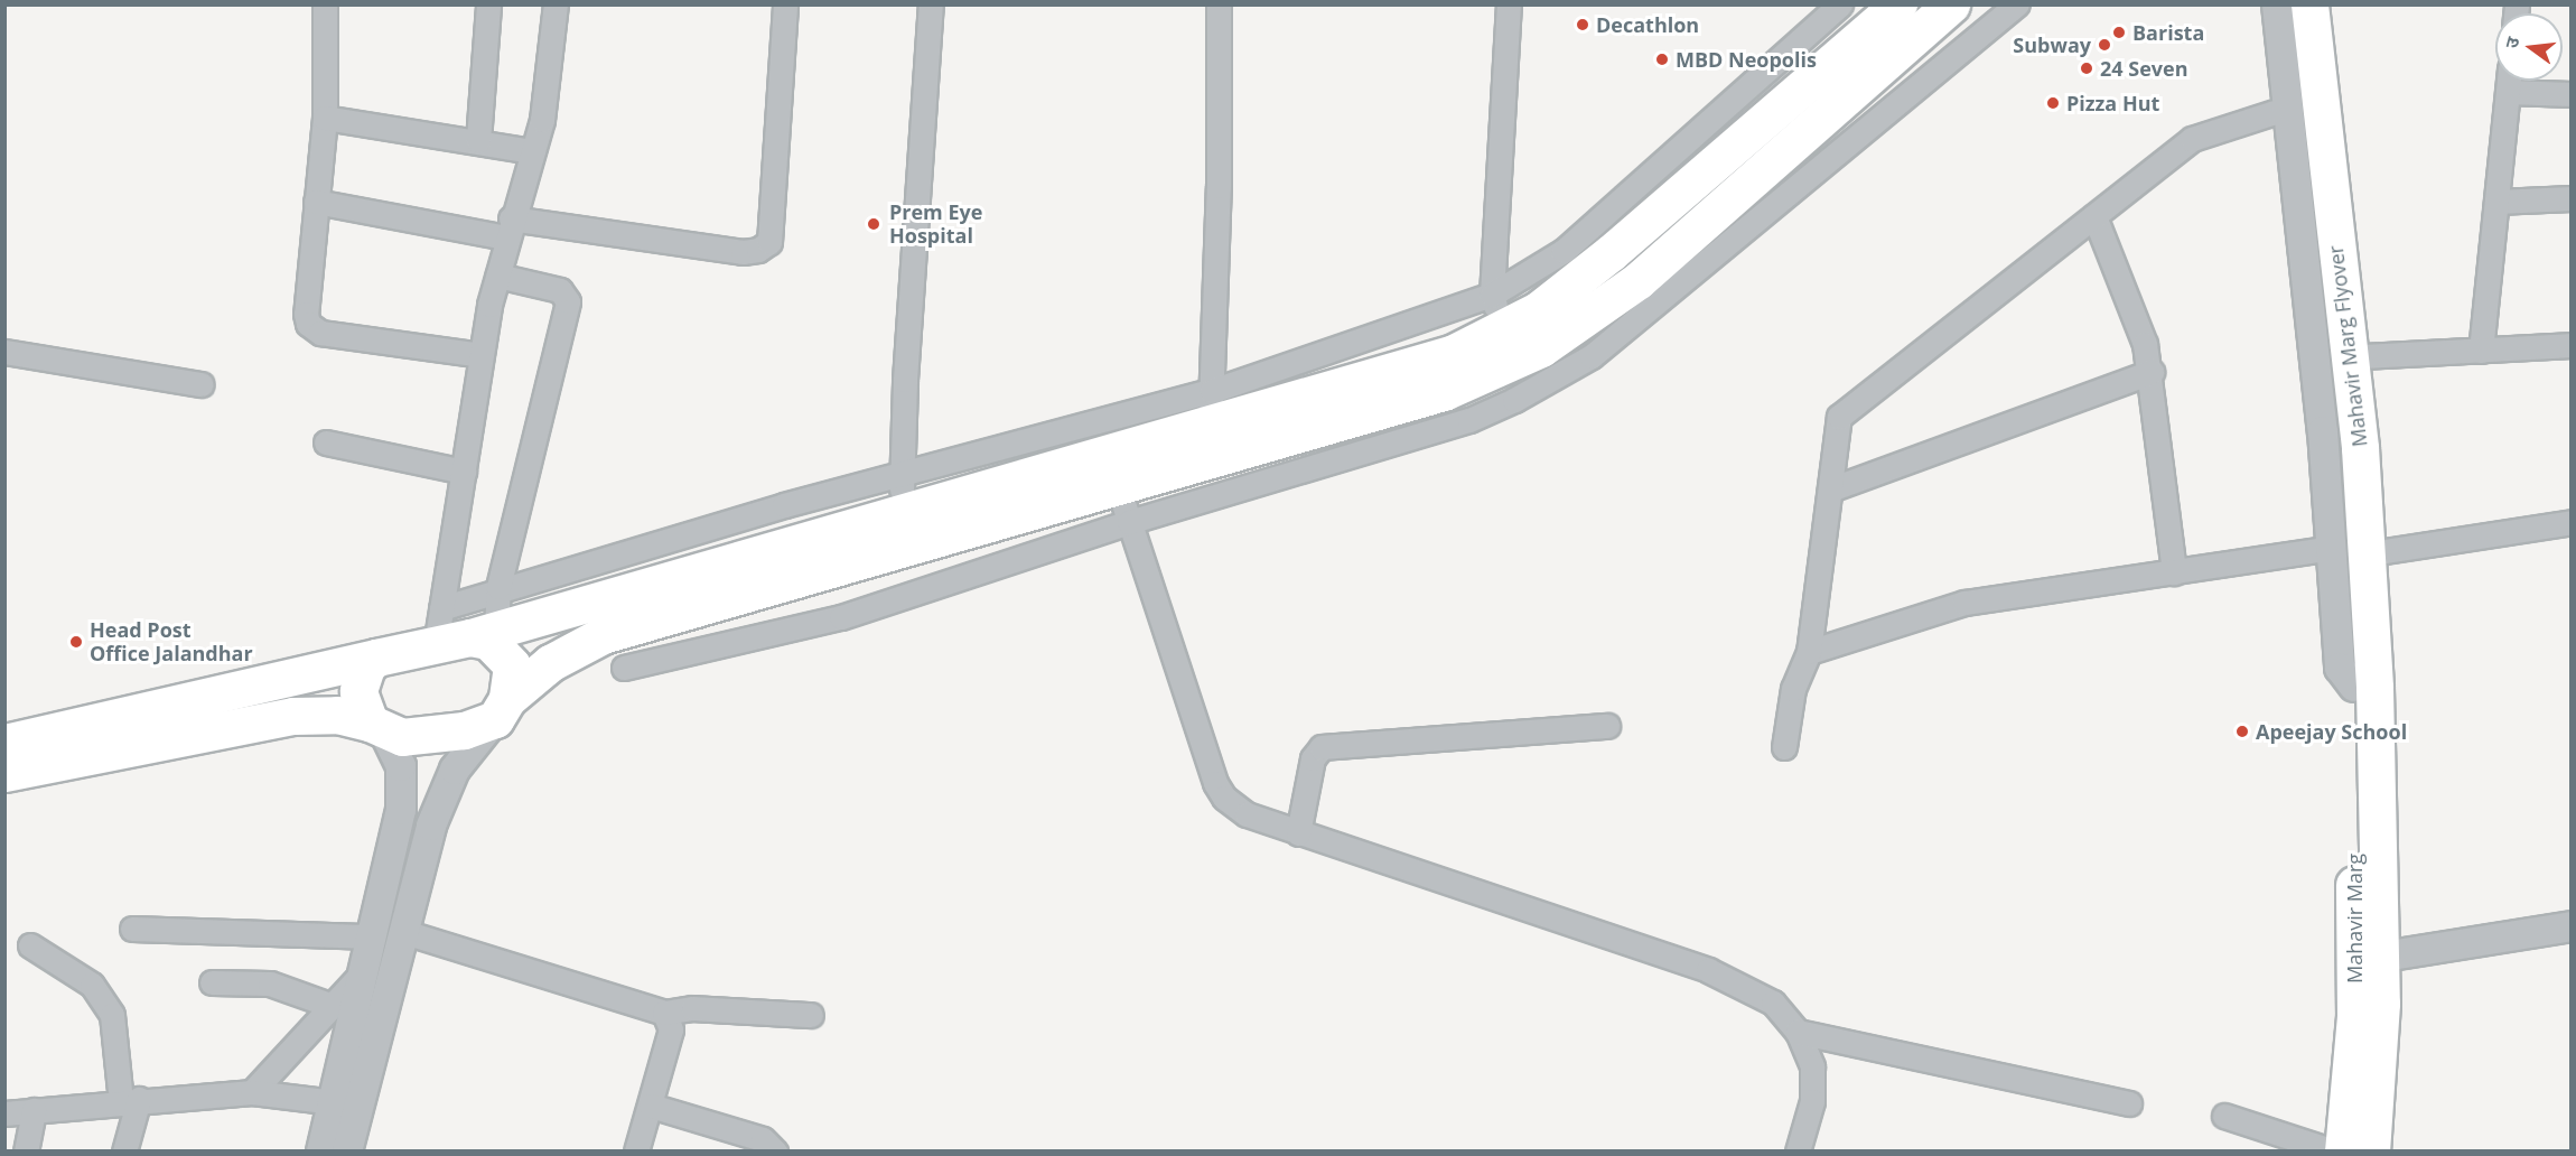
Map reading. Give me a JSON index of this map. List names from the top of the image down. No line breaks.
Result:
{"streets":{"main road":["Mahavir Marg Flyover","Mahavir Marg"]},"crossings":[["Mahavir Marg Flyover","Mahavir Marg"]],"places":["Decathlon","Barista","Subway","MBD Neopolis","24 Seven","Pizza Hut","Prem Eye Hospital","Head Post Office Jalandhar","Apeejay School"],"north":"left"}
